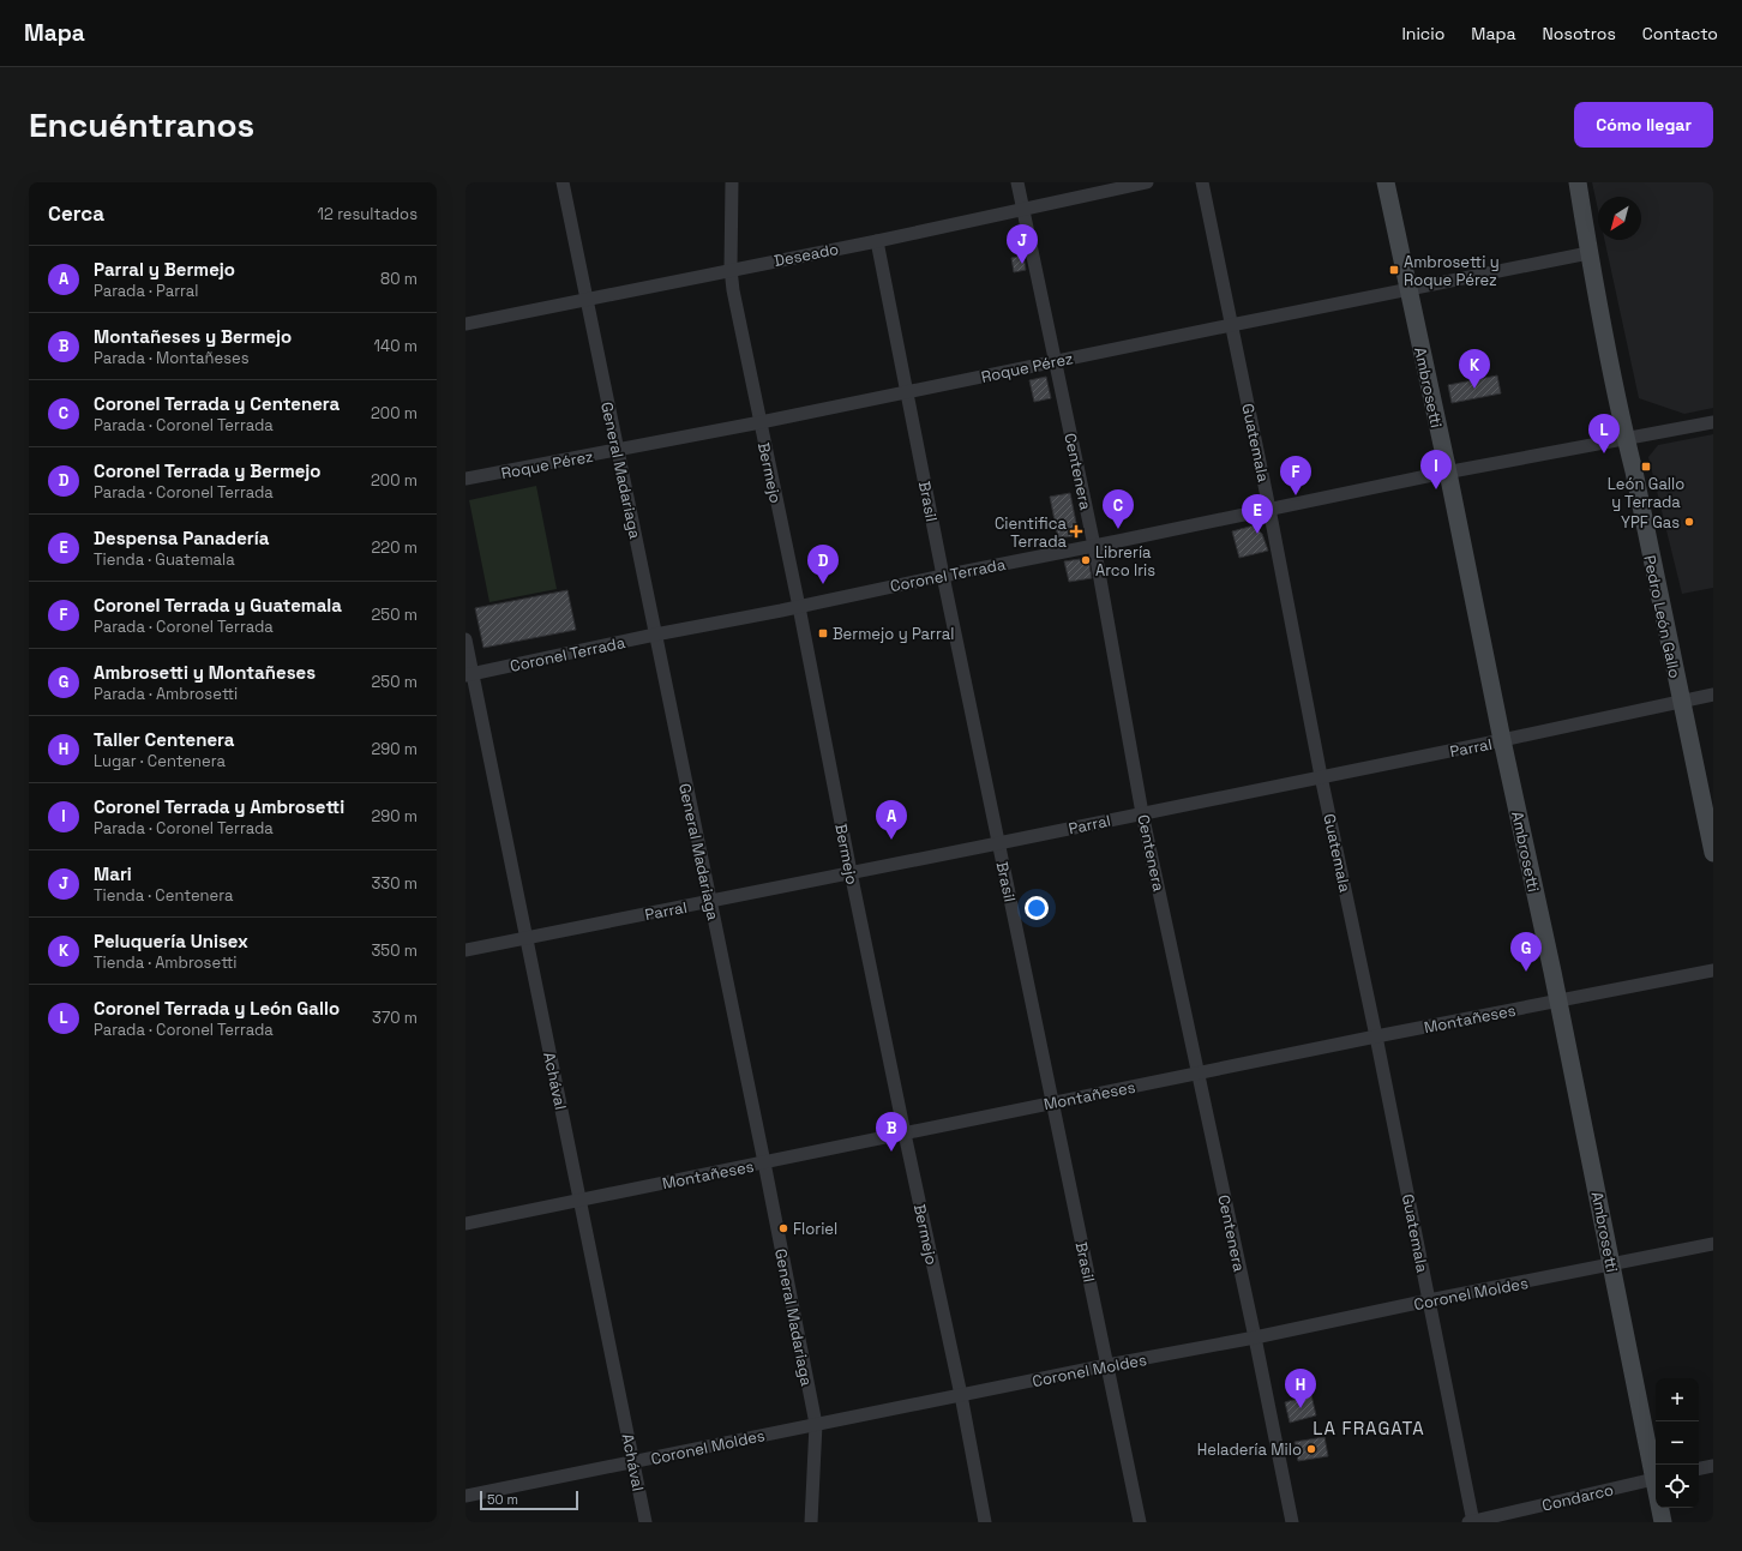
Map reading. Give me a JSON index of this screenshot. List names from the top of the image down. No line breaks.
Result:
{"streets":{"street":["Deseado","Roque Pérez","Ambrosetti","Guatemala","General Madariaga","Centenera","Bermejo","Brasil","Coronel Terrada","Pedro León Gallo","Parral","Montañeses","Achával","Coronel Moldes","Condarco"]},"crossings":[["Deseado","General Madariaga"],["Deseado","Centenera"],["Deseado","Bermejo"],["Deseado","Brasil"],["Roque Pérez","Ambrosetti"],["Roque Pérez","Guatemala"],["Roque Pérez","General Madariaga"],["Roque Pérez","Centenera"],["Roque Pérez","Bermejo"],["Roque Pérez","Brasil"],["Roque Pérez","Pedro León Gallo"],["Ambrosetti","Coronel Terrada"],["Ambrosetti","Parral"],["Ambrosetti","Montañeses"],["Ambrosetti","Coronel Moldes"],["Guatemala","Coronel Terrada"],["Guatemala","Parral"],["Guatemala","Montañeses"],["Guatemala","Coronel Moldes"],["Guatemala","Condarco"],["General Madariaga","Coronel Terrada"],["General Madariaga","Parral"],["General Madariaga","Montañeses"],["General Madariaga","Coronel Moldes"],["Centenera","Coronel Terrada"],["Centenera","Parral"],["Centenera","Montañeses"],["Centenera","Coronel Moldes"],["Bermejo","Coronel Terrada"],["Bermejo","Parral"],["Bermejo","Montañeses"],["Bermejo","Coronel Moldes"],["Brasil","Coronel Terrada"],["Brasil","Parral"],["Brasil","Montañeses"],["Brasil","Coronel Moldes"],["Coronel Terrada","Pedro León Gallo"],["Coronel Terrada","Achával"],["Pedro León Gallo","Parral"],["Parral","Achával"],["Montañeses","Achával"],["Achával","Coronel Moldes"]],"districts":["LA FRAGATA"],"places":{"transit":["Ambrosetti y Roque Pérez","León Gallo y Terrada","Bermejo y Parral"],"other":["YPF Gas","Librería Arco Iris","Floriel","Heladería Milo"],"health":["Cientifica Terrada"]},"scale_bar":"50 m","north":"bottom left","page":{"header":"Mapa","nav":["Inicio","Mapa","Nosotros","Contacto"],"buttons":"Cómo llegar","title":"Encuéntranos","heading":["Cerca","12 resultados"],"pins":["J","K","L","I","F","C","E","D","A","G","B","H"],"list":[{"mark":"A","name":"Parral y Bermejo","note":"Parada · Parral","value":"80 m"},{"mark":"B","name":"Montañeses y Bermejo","note":"Parada · Montañeses","value":"140 m"},{"mark":"C","name":"Coronel Terrada y Centenera","note":"Parada · Coronel Terrada","value":"200 m"},{"mark":"D","name":"Coronel Terrada y Bermejo","note":"Parada · Coronel Terrada","value":"200 m"},{"mark":"E","name":"Despensa Panadería","note":"Tienda · Guatemala","value":"220 m"},{"mark":"F","name":"Coronel Terrada y Guatemala","note":"Parada · Coronel Terrada","value":"250 m"},{"mark":"G","name":"Ambrosetti y Montañeses","note":"Parada · Ambrosetti","value":"250 m"},{"mark":"H","name":"Taller Centenera","note":"Lugar · Centenera","value":"290 m"},{"mark":"I","name":"Coronel Terrada y Ambrosetti","note":"Parada · Coronel Terrada","value":"290 m"},{"mark":"J","name":"Mari","note":"Tienda · Centenera","value":"330 m"},{"mark":"K","name":"Peluquería Unisex","note":"Tienda · Ambrosetti","value":"350 m"},{"mark":"L","name":"Coronel Terrada y León Gallo","note":"Parada · Coronel Terrada","value":"370 m"}],"map_buttons":["+","−"],"scale":"50 m"}}
